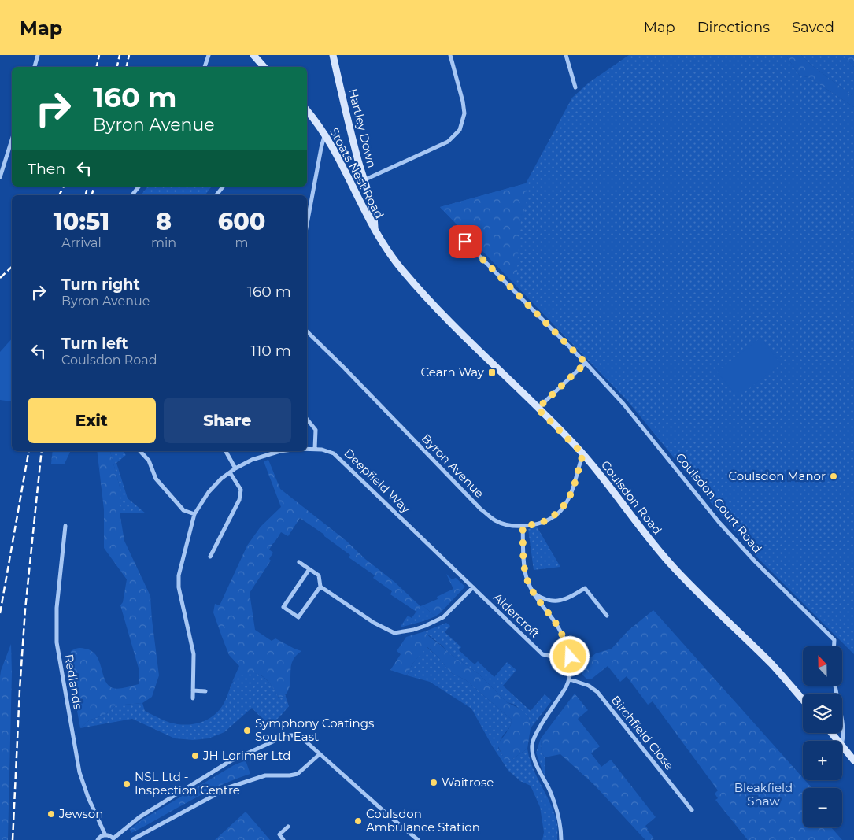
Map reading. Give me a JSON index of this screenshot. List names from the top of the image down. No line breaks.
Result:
{"streets":{"main road":["Hartley Down","Stoats Nest Road","Coulsdon Road"],"street":["Byron Avenue","Deepfield Way","Coulsdon Court Road","Aldercroft","Redlands","Birchfield Close"]},"crossings":[["Hartley Down","Stoats Nest Road"],["Hartley Down","Coulsdon Road"],["Stoats Nest Road","Coulsdon Road"],["Byron Avenue","Coulsdon Road"],["Deepfield Way","Aldercroft"]],"parks":["Bleakfield Shaw"],"places":{"transit":["Cearn Way"],"other":["Coulsdon Manor","Symphony Coatings South East","JH Lorimer Ltd","Waitrose","NSL Ltd - Inspection Centre","Jewson","Coulsdon Ambulance Station"]},"north":"top","page":{"header":"Map","nav":["Map","Directions","Saved"],"turn":["160 m","Byron Avenue"],"then":"Then","eta":["10:51","Arrival","8","min","600","m"],"list":[{"name":"Turn right","note":"Byron Avenue","value":"160 m"},{"name":"Turn left","note":"Coulsdon Road","value":"110 m"}],"buttons":["Exit","Share"],"map_buttons":["+","−"]}}
